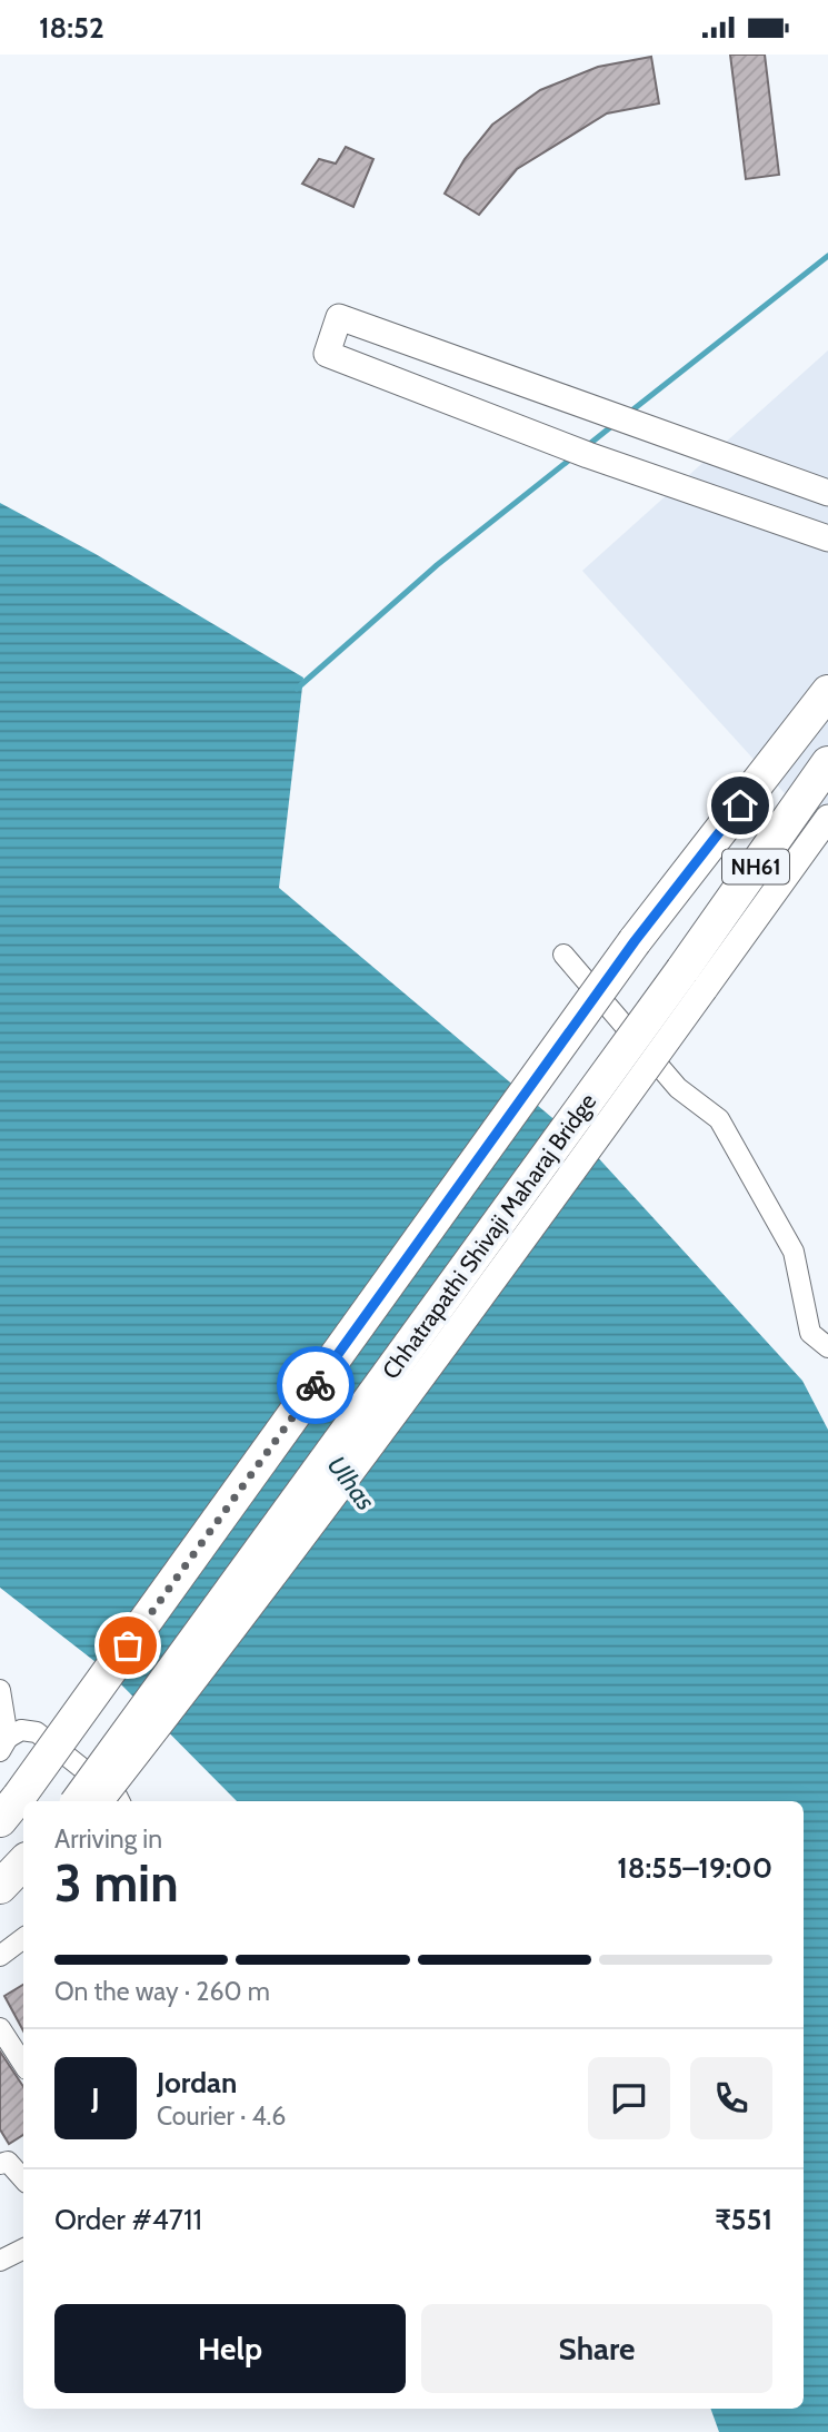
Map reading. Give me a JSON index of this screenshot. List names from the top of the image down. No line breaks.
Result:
{"streets":{"highway":["NH61","Chhatrapathi Shivaji Maharaj Bridge"]},"crossings":[["NH61","Chhatrapathi Shivaji Maharaj Bridge"]],"water":["Ulhas"],"page":{"status":"18:52","heading":["3 min","Arriving in","18:55–19:00"],"panel":["Jordan","Courier · 4.6","Order #4711","₹551"],"bar":"On the way · 260 m","round":"J","buttons":["Help","Share"]}}
